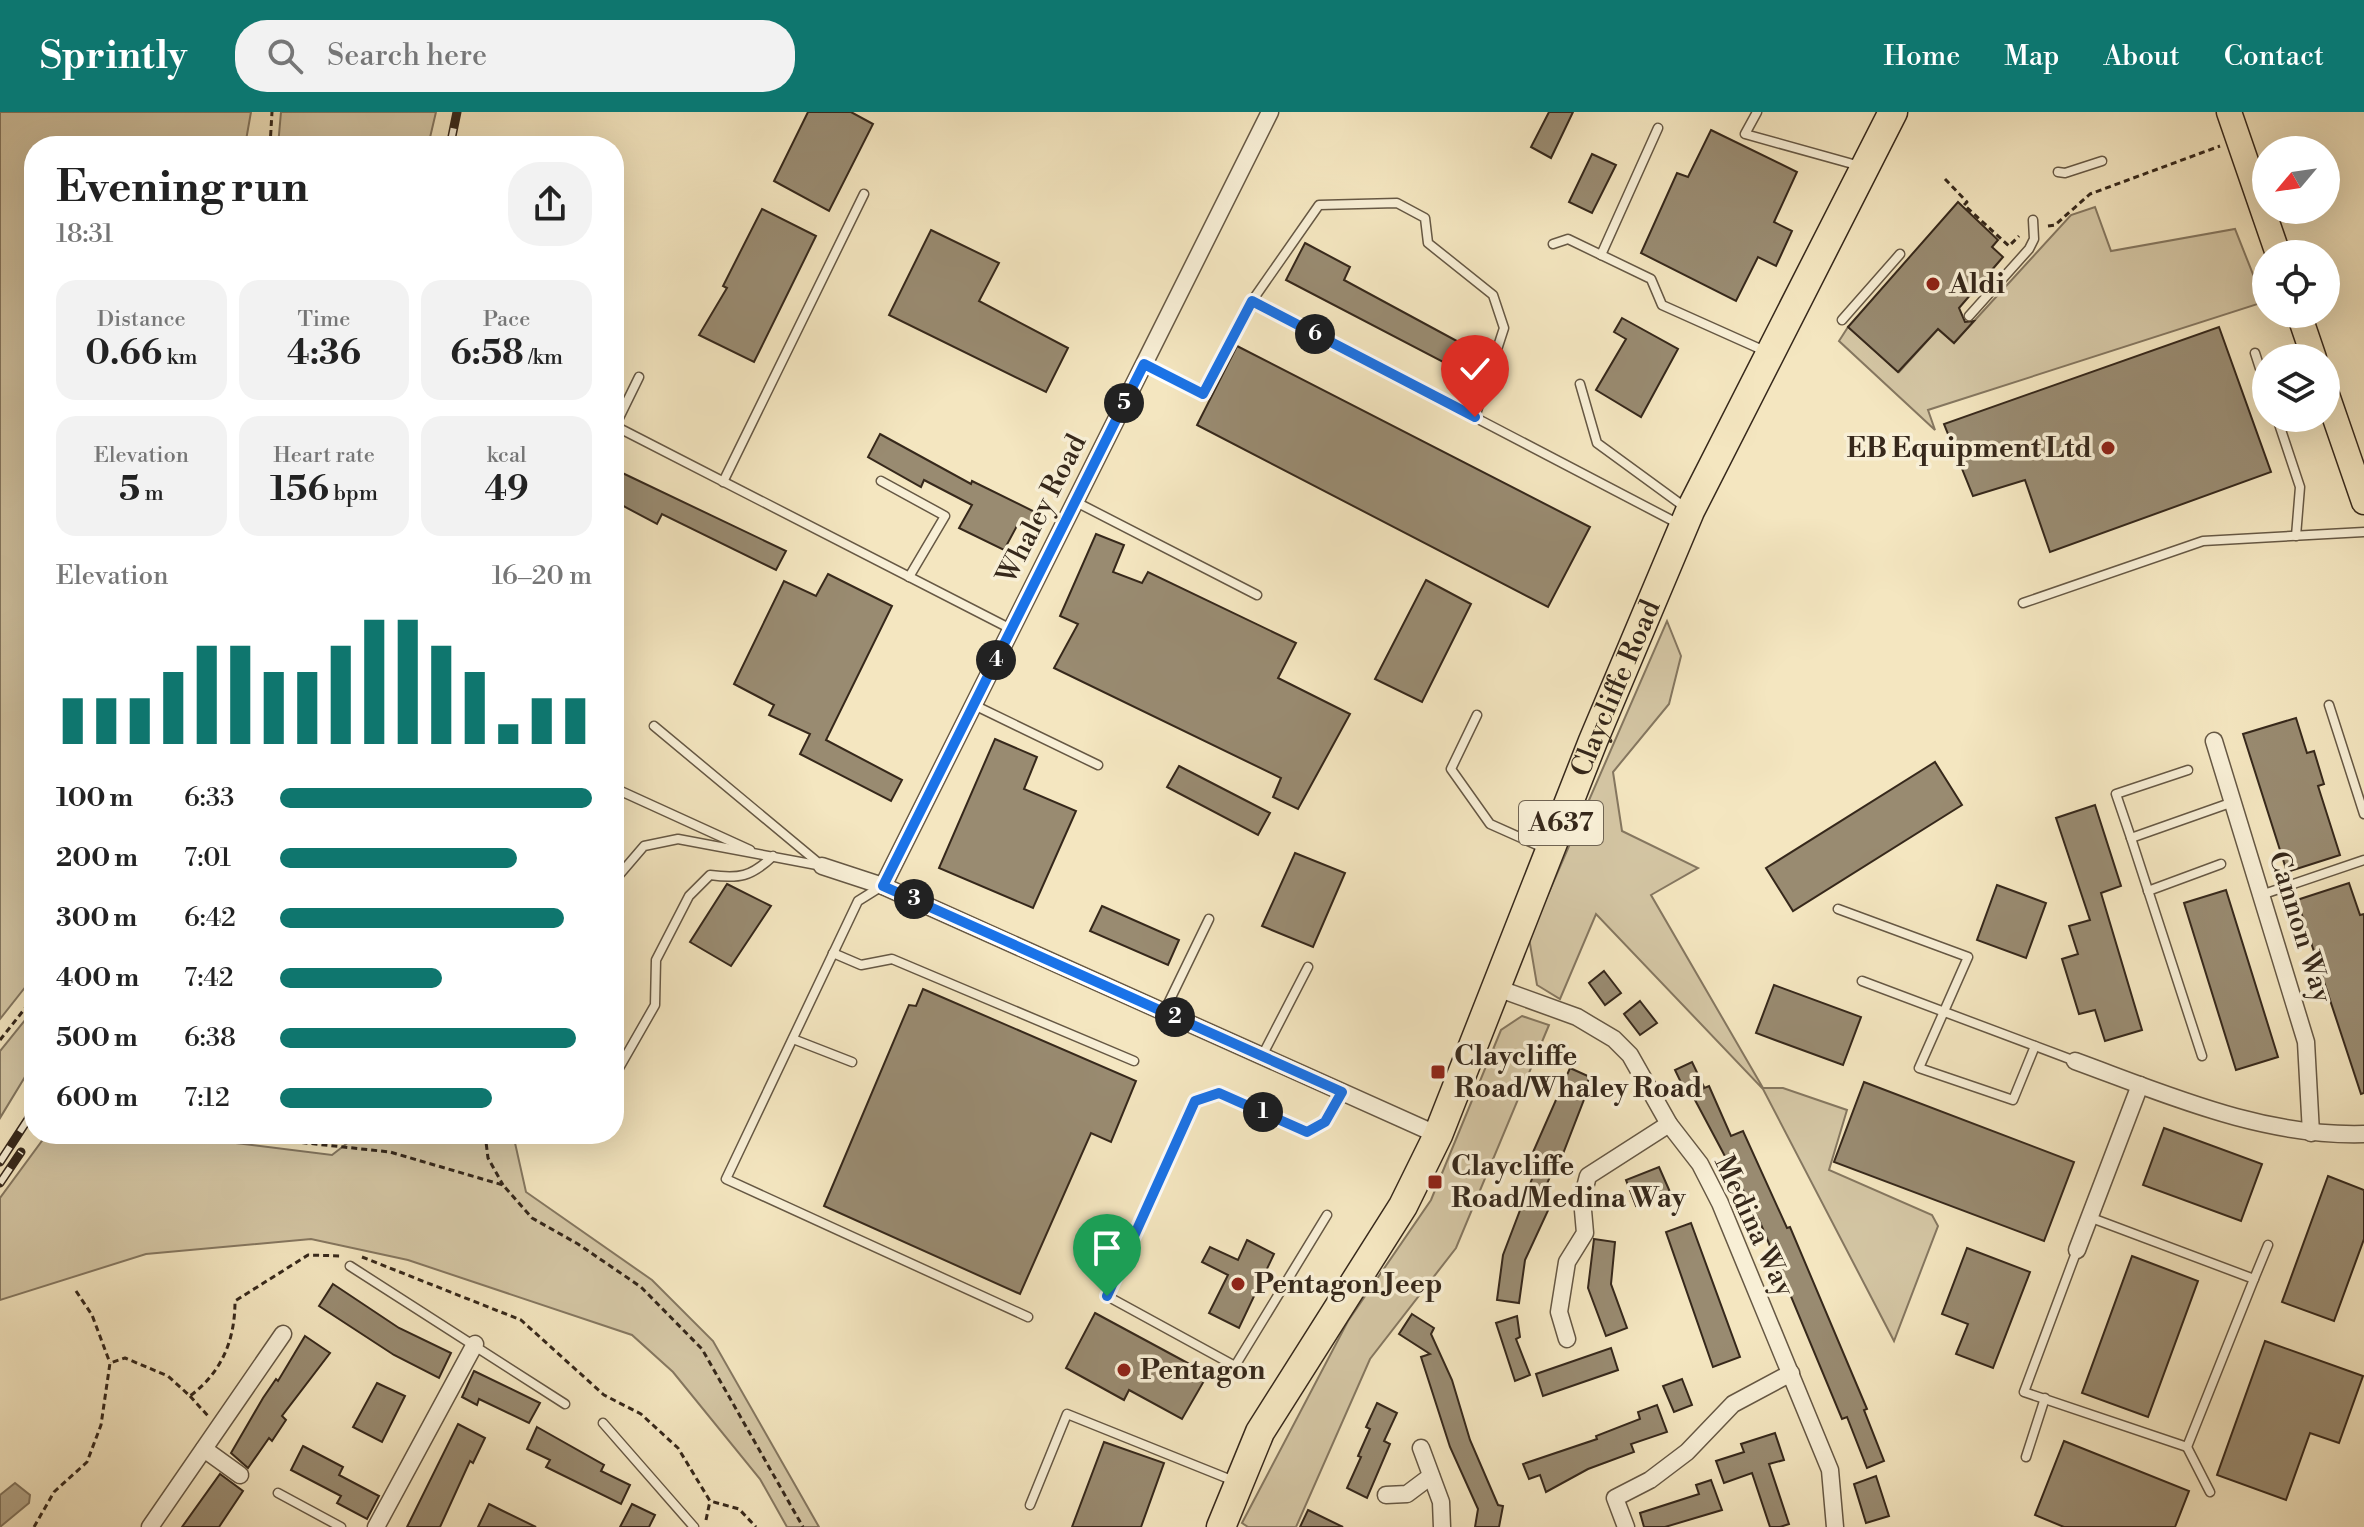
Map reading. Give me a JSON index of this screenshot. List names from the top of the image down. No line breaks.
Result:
{"streets":{"highway":["Claycliffe Road","A637"],"street":["Whaley Road","Cannon Way","Medina Way"]},"crossings":[["Claycliffe Road","Medina Way"]],"places":{"other":["Aldi","EB Equipment Ltd","Pentagon Jeep","Pentagon"],"transit":["Claycliffe Road/Whaley Road","Claycliffe Road/Medina Way"]},"north":"bottom left","page":{"header":"Sprintly","search":"Search here","nav":["Home","Map","About","Contact"],"heading":["Evening run","18:31"],"stats":[["Distance","0.66 km"],["Time","4:36"],["Pace","6:58 /km"],["Elevation","5 m"],["Heart rate","156 bpm"],["kcal","49"]],"pins":["6","5","4","3","2","1"],"chart":["Elevation","16–20 m"],"list":[{"name":"100 m","note":"6:33"},{"name":"200 m","note":"7:01"},{"name":"300 m","note":"6:42"},{"name":"400 m","note":"7:42"},{"name":"500 m","note":"6:38"},{"name":"600 m","note":"7:12"}]}}
